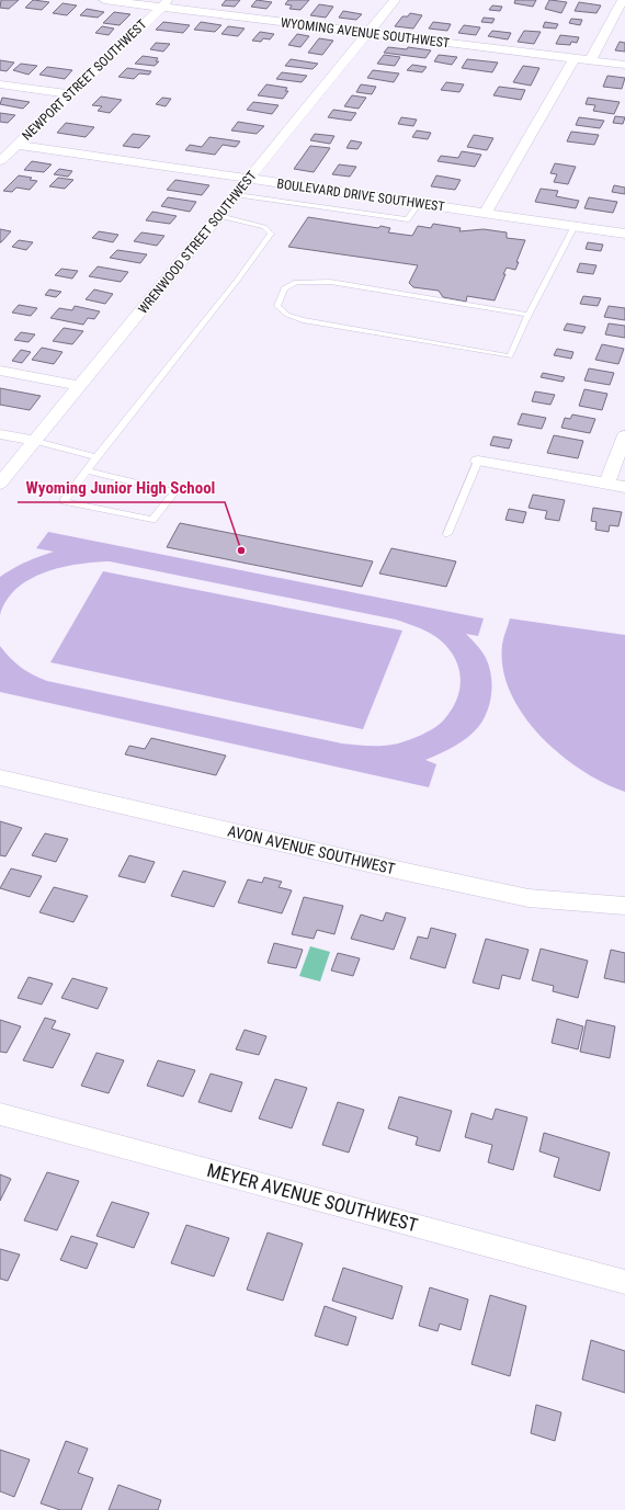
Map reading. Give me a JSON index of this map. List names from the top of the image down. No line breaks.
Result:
{"streets":{"street":["WYOMING AVENUE SOUTHWEST","NEWPORT STREET SOUTHWEST","BOULEVARD DRIVE SOUTHWEST","WRENWOOD STREET SOUTHWEST","AVON AVENUE SOUTHWEST","MEYER AVENUE SOUTHWEST"]},"crossings":[["WYOMING AVENUE SOUTHWEST","NEWPORT STREET SOUTHWEST"],["WYOMING AVENUE SOUTHWEST","WRENWOOD STREET SOUTHWEST"],["NEWPORT STREET SOUTHWEST","BOULEVARD DRIVE SOUTHWEST"],["BOULEVARD DRIVE SOUTHWEST","WRENWOOD STREET SOUTHWEST"]],"places":["Wyoming Junior High School"]}
